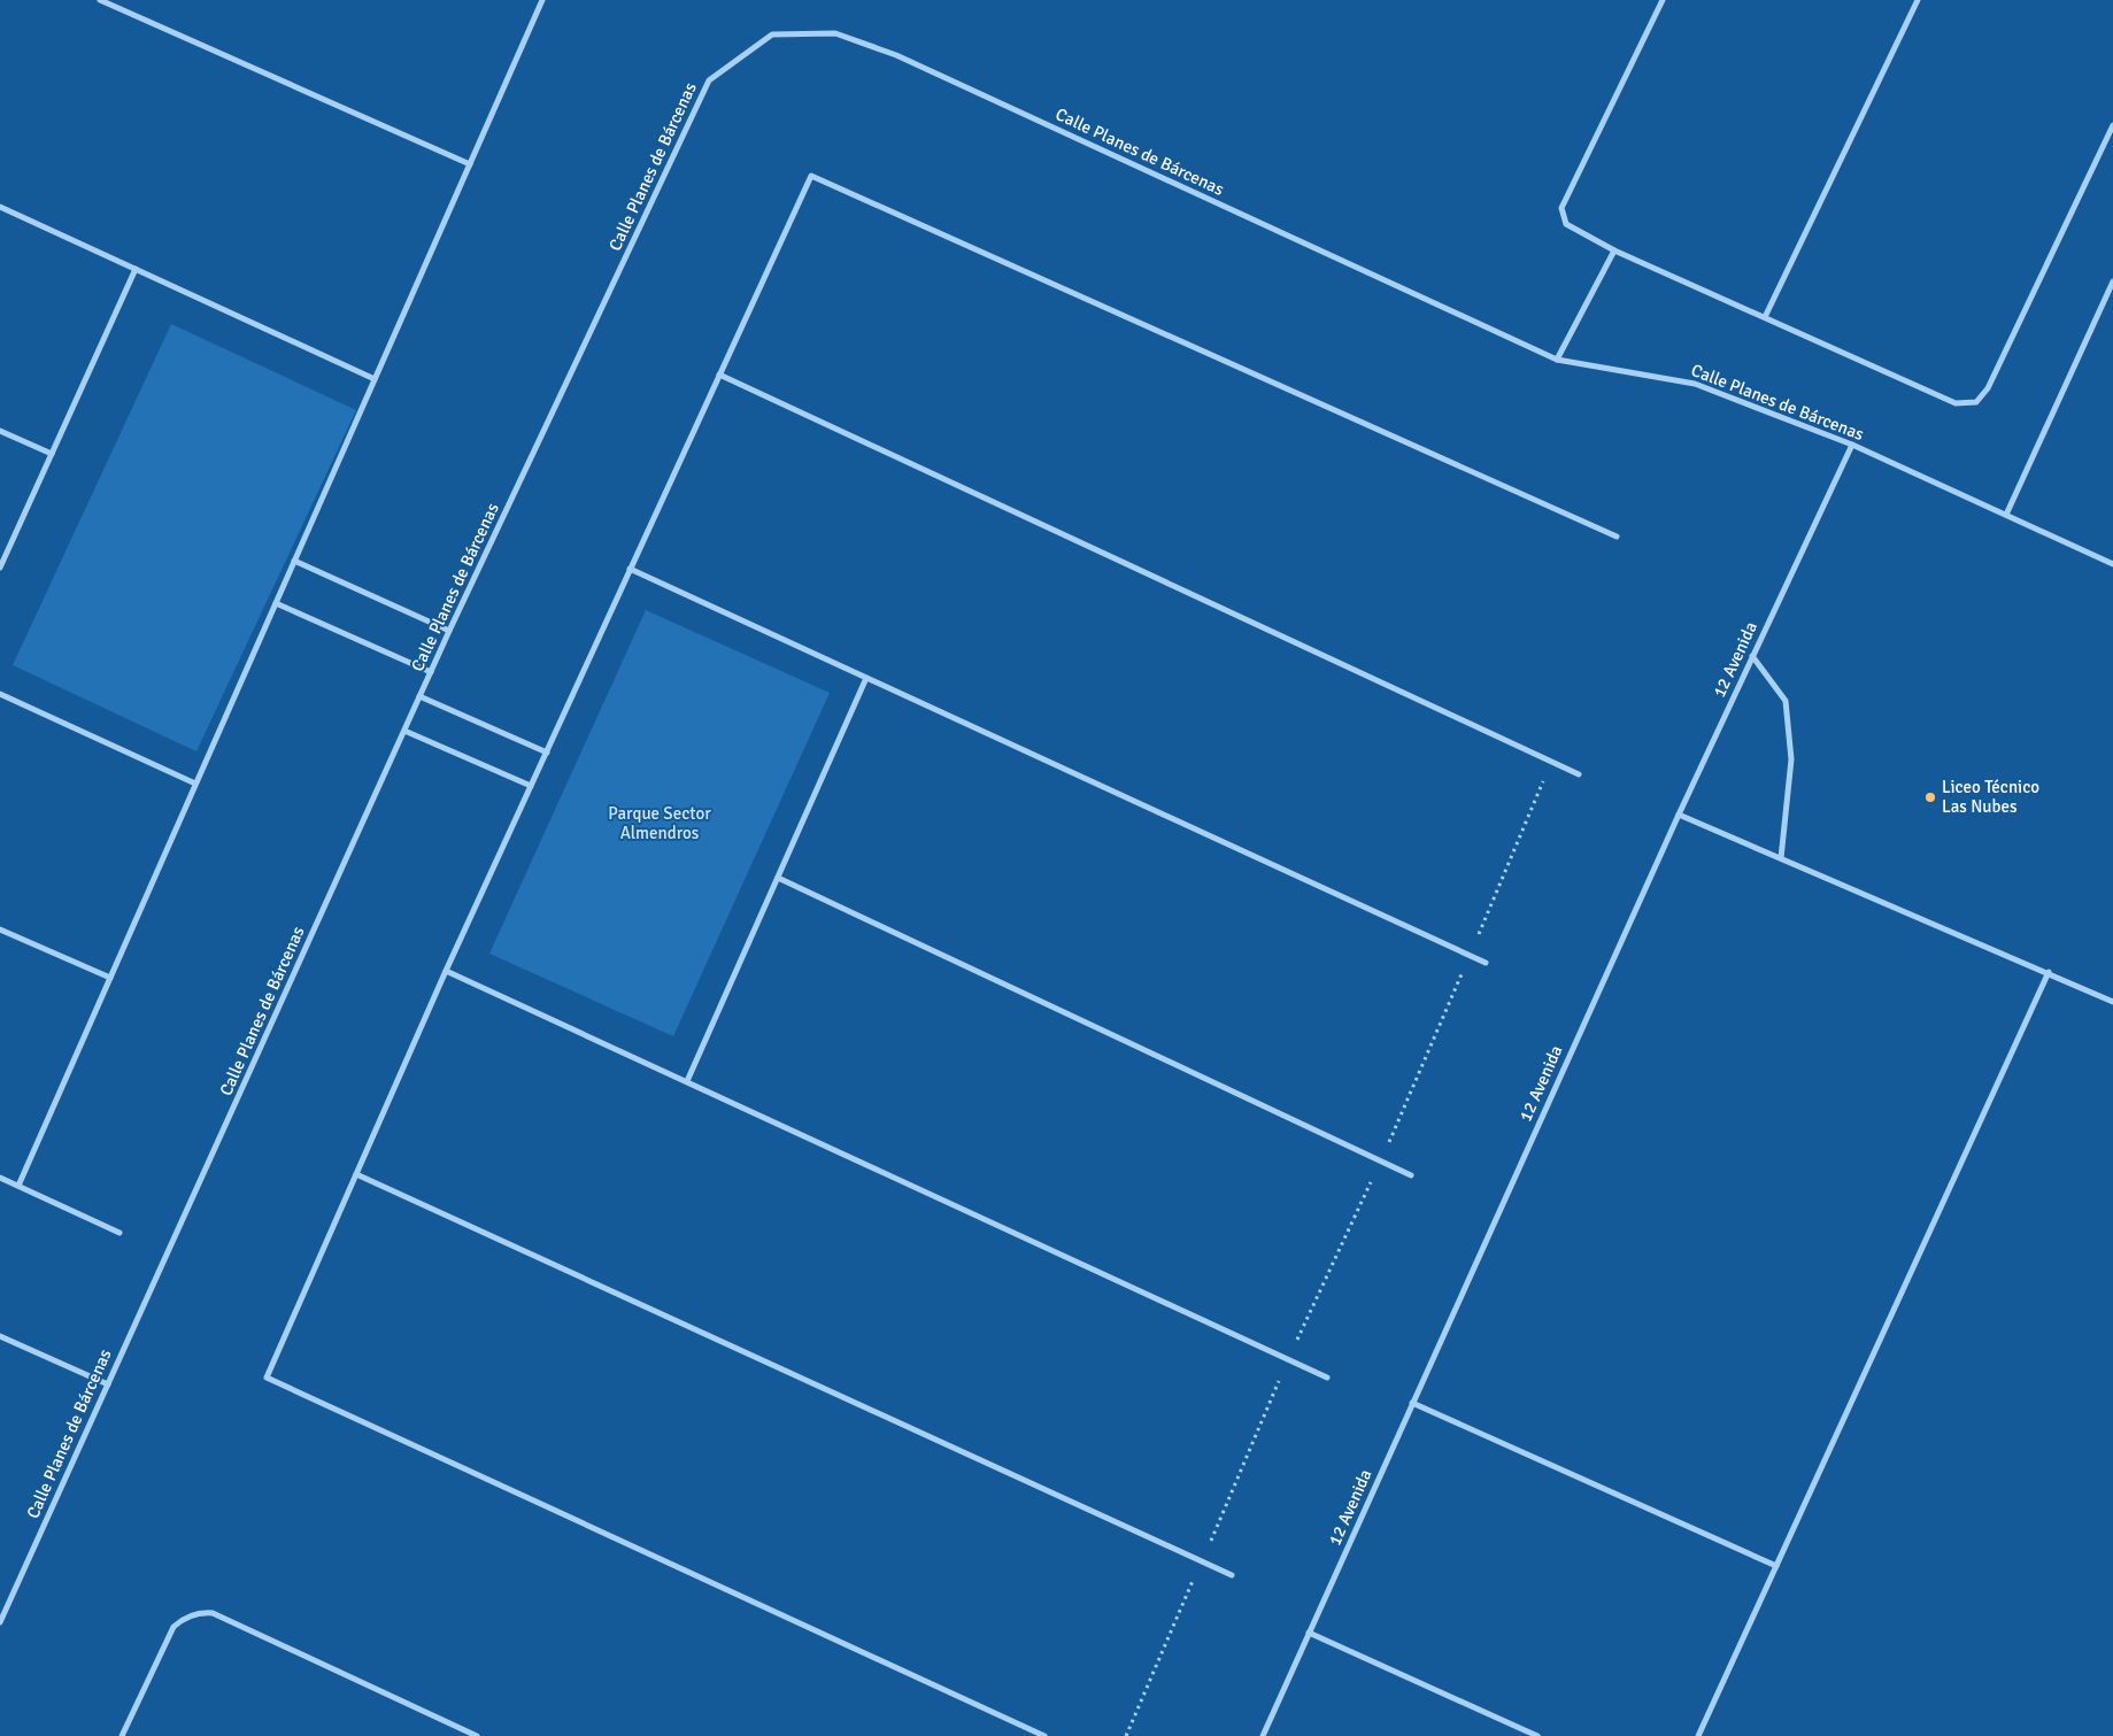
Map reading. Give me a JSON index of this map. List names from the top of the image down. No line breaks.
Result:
{"streets":{"street":["Calle Planes de Bárcenas","12 Avenida"]},"crossings":[["Calle Planes de Bárcenas","12 Avenida"]],"parks":["Parque Sector Almendros"],"places":["Liceo Técnico Las Nubes"]}
